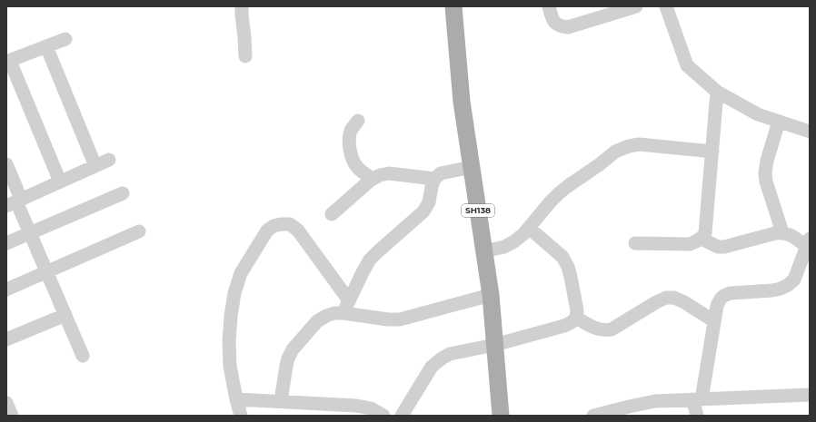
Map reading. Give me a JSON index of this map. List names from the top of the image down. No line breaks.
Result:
{"streets":{"main road":["SH138"]}}
